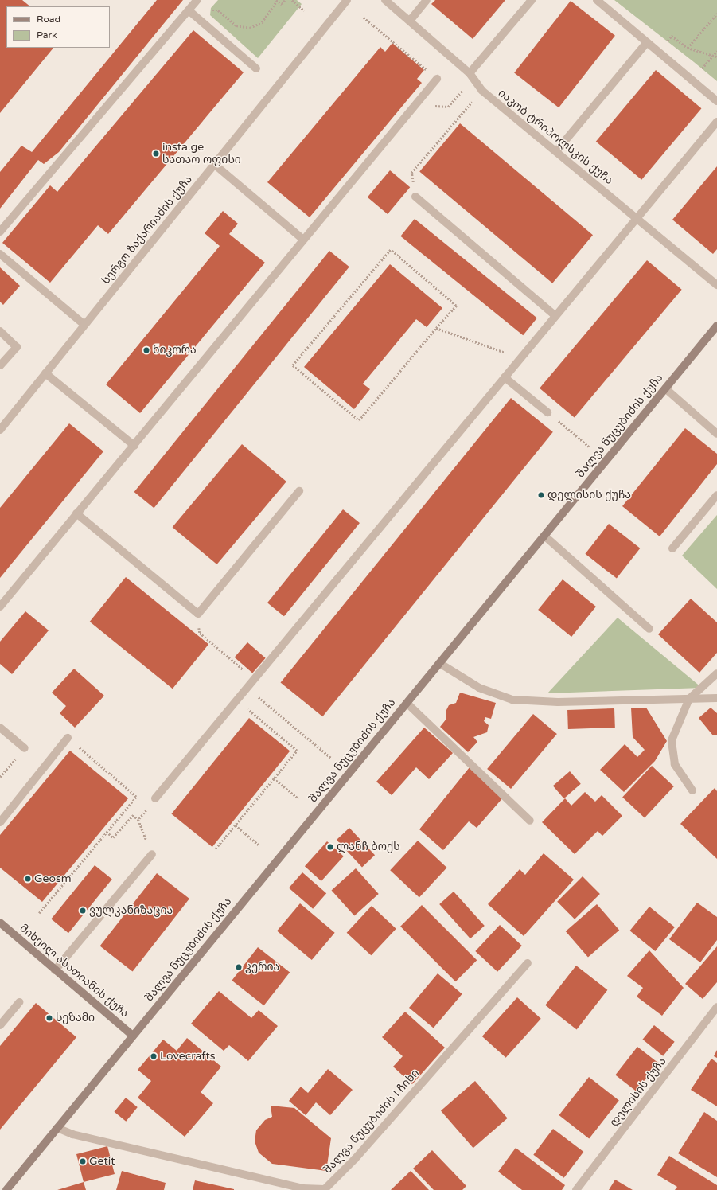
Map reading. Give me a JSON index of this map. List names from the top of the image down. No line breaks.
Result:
{"streets":{"main road":["შალვა ნუცუბიძის ქუჩა","მიხეილ ასათიანის ქუჩა"],"street":["იაკობ ტრიპოლსკის ქუჩა","სერგო ზაქარიაძის ქუჩა","დელისის ქუჩა","შალვა ნუცუბიძის I ჩიხი"]},"crossings":[["შალვა ნუცუბიძის ქუჩა","მიხეილ ასათიანის ქუჩა"],["შალვა ნუცუბიძის ქუჩა","შალვა ნუცუბიძის I ჩიხი"]],"places":["insta.ge სათაო ოფისი","ნიკორა","დელისის ქუჩა","ლანჩ ბოქს","Geosm","ვულკანიზაცია","კერია","სეზამი","Lovecrafts","Getit"],"legend":["Road","Park"]}
